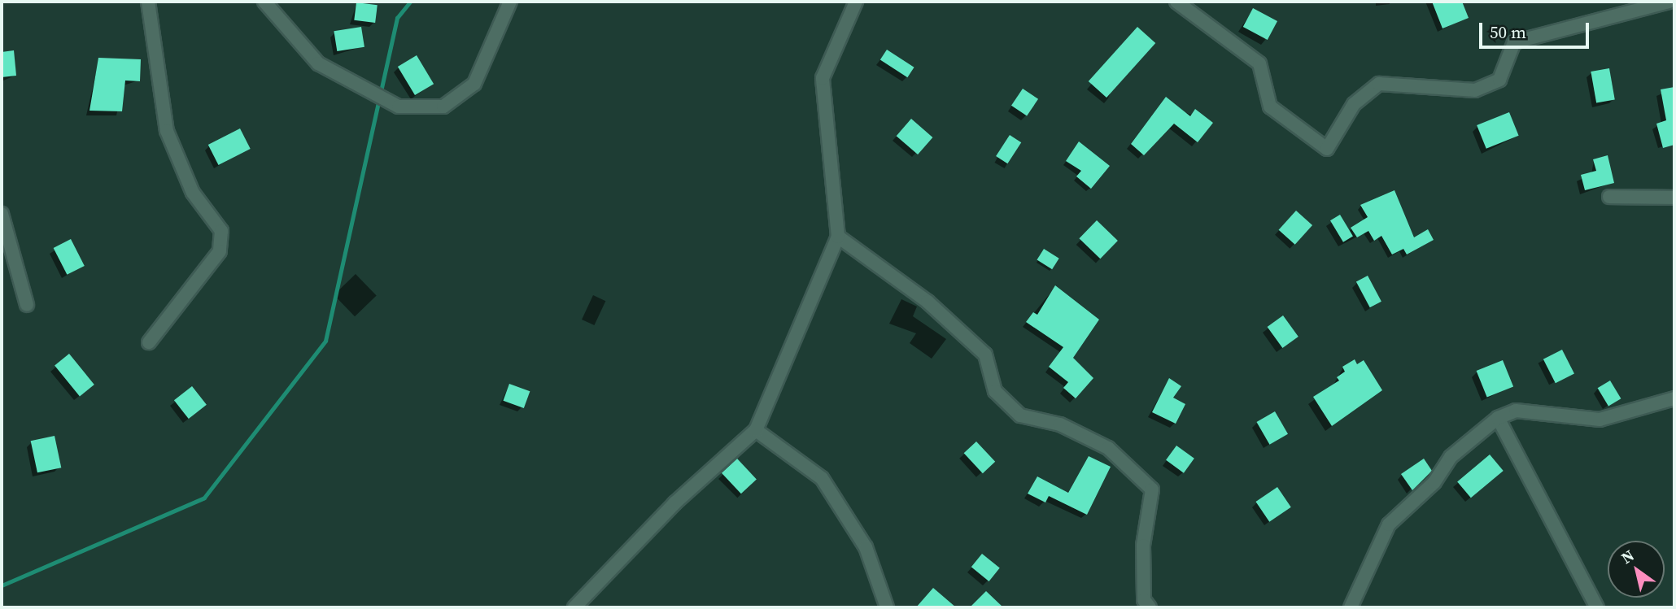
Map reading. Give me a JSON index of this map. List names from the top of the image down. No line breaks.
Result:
{"scale_bar":"50 m","north":"top left"}
